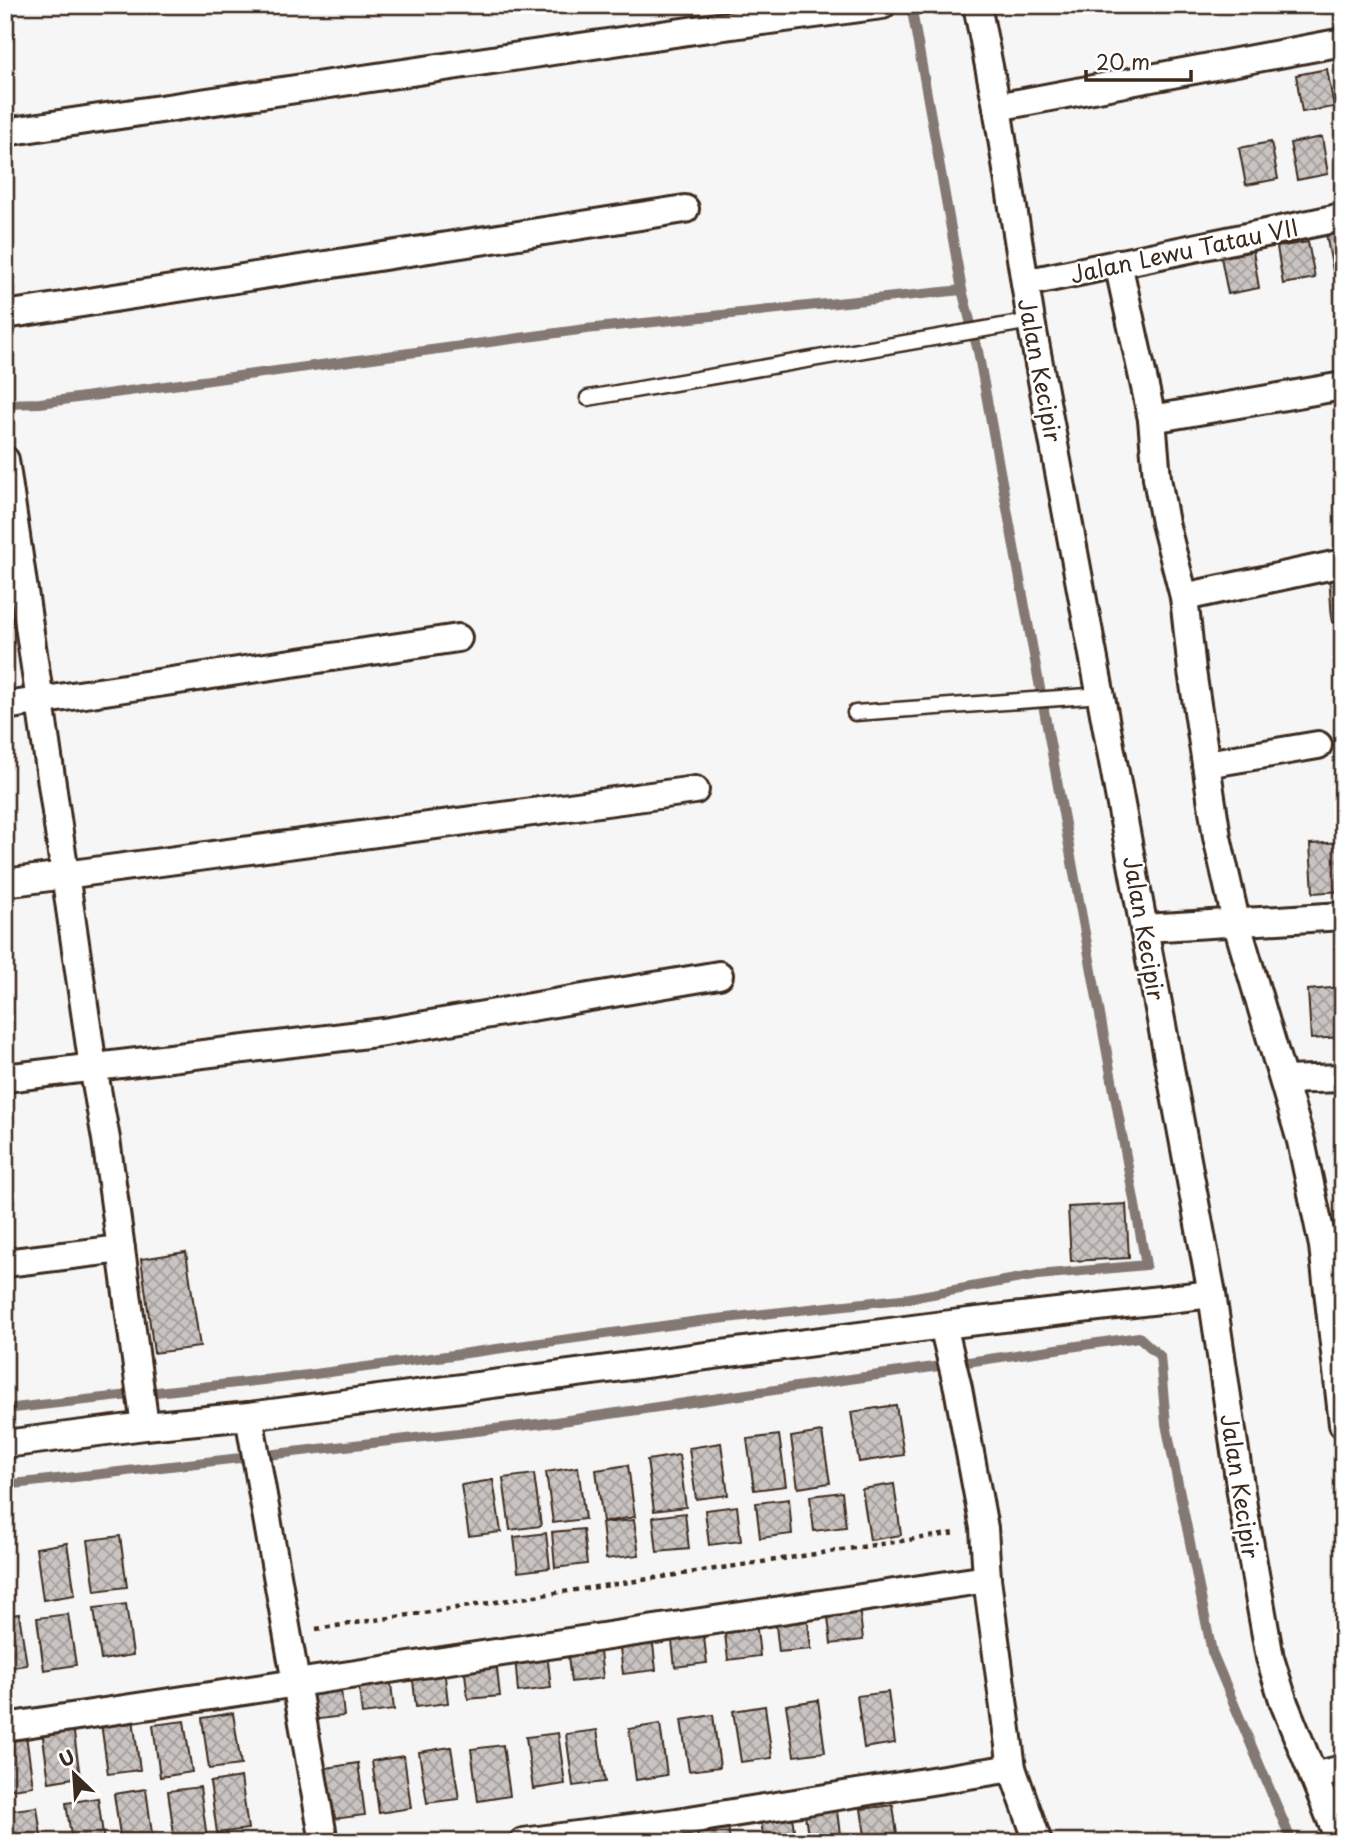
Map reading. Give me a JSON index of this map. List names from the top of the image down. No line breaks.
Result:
{"streets":{"street":["Jalan Lewu Tatau VII","Jalan Kecipir"]},"crossings":[["Jalan Lewu Tatau VII","Jalan Kecipir"]],"scale_bar":"20 m","north":"top left"}
